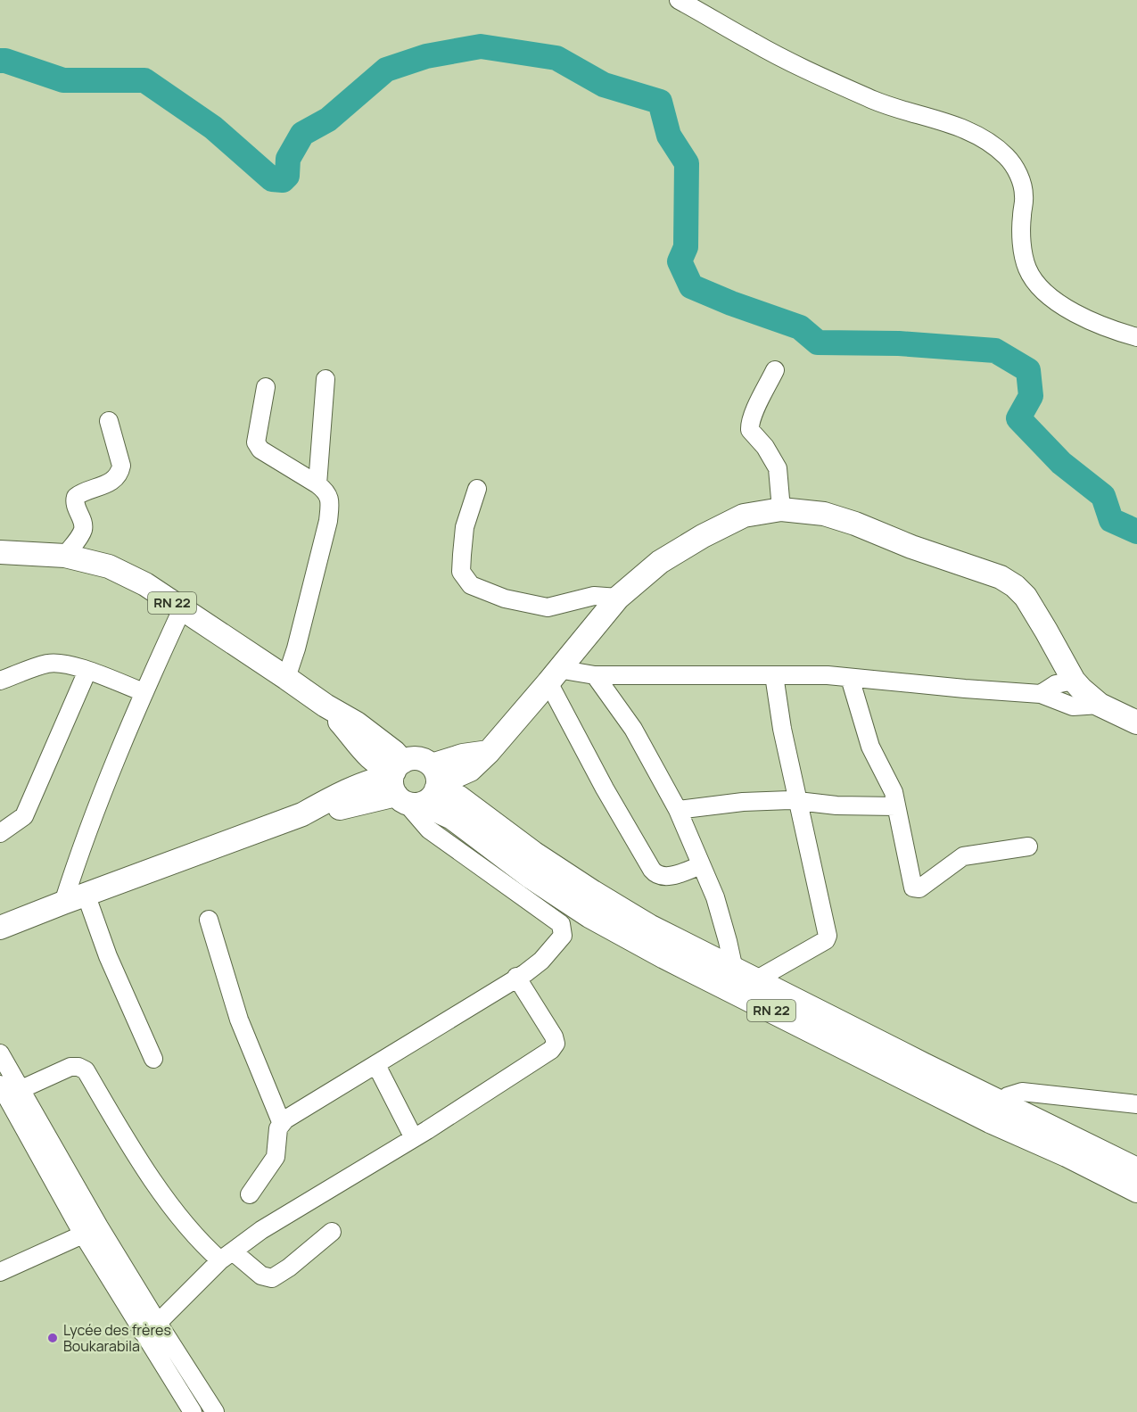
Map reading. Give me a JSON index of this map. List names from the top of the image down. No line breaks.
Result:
{"streets":{"main road":["RN 22"]},"places":["Lycée des frères Boukarabila"]}
